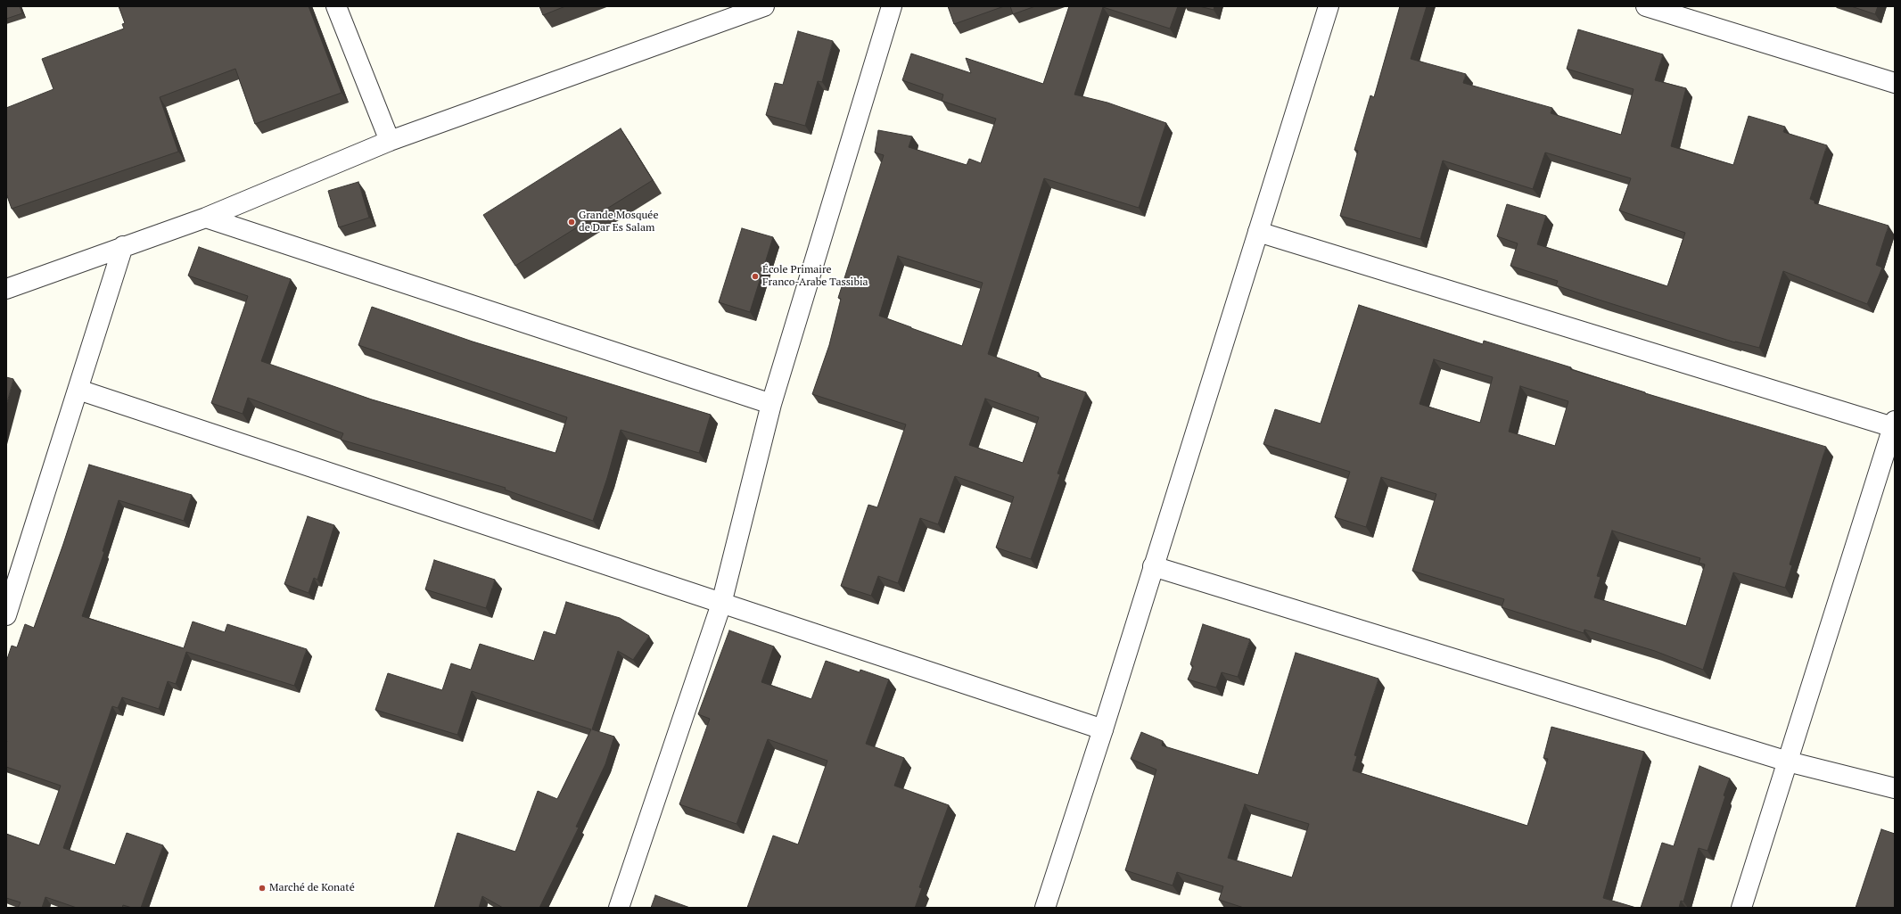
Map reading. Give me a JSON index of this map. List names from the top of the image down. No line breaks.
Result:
{"places":["Grande Mosquée de Dar Es Salam","École Primaire Franco-Arabe Tassibia","Marché de Konaté"]}
